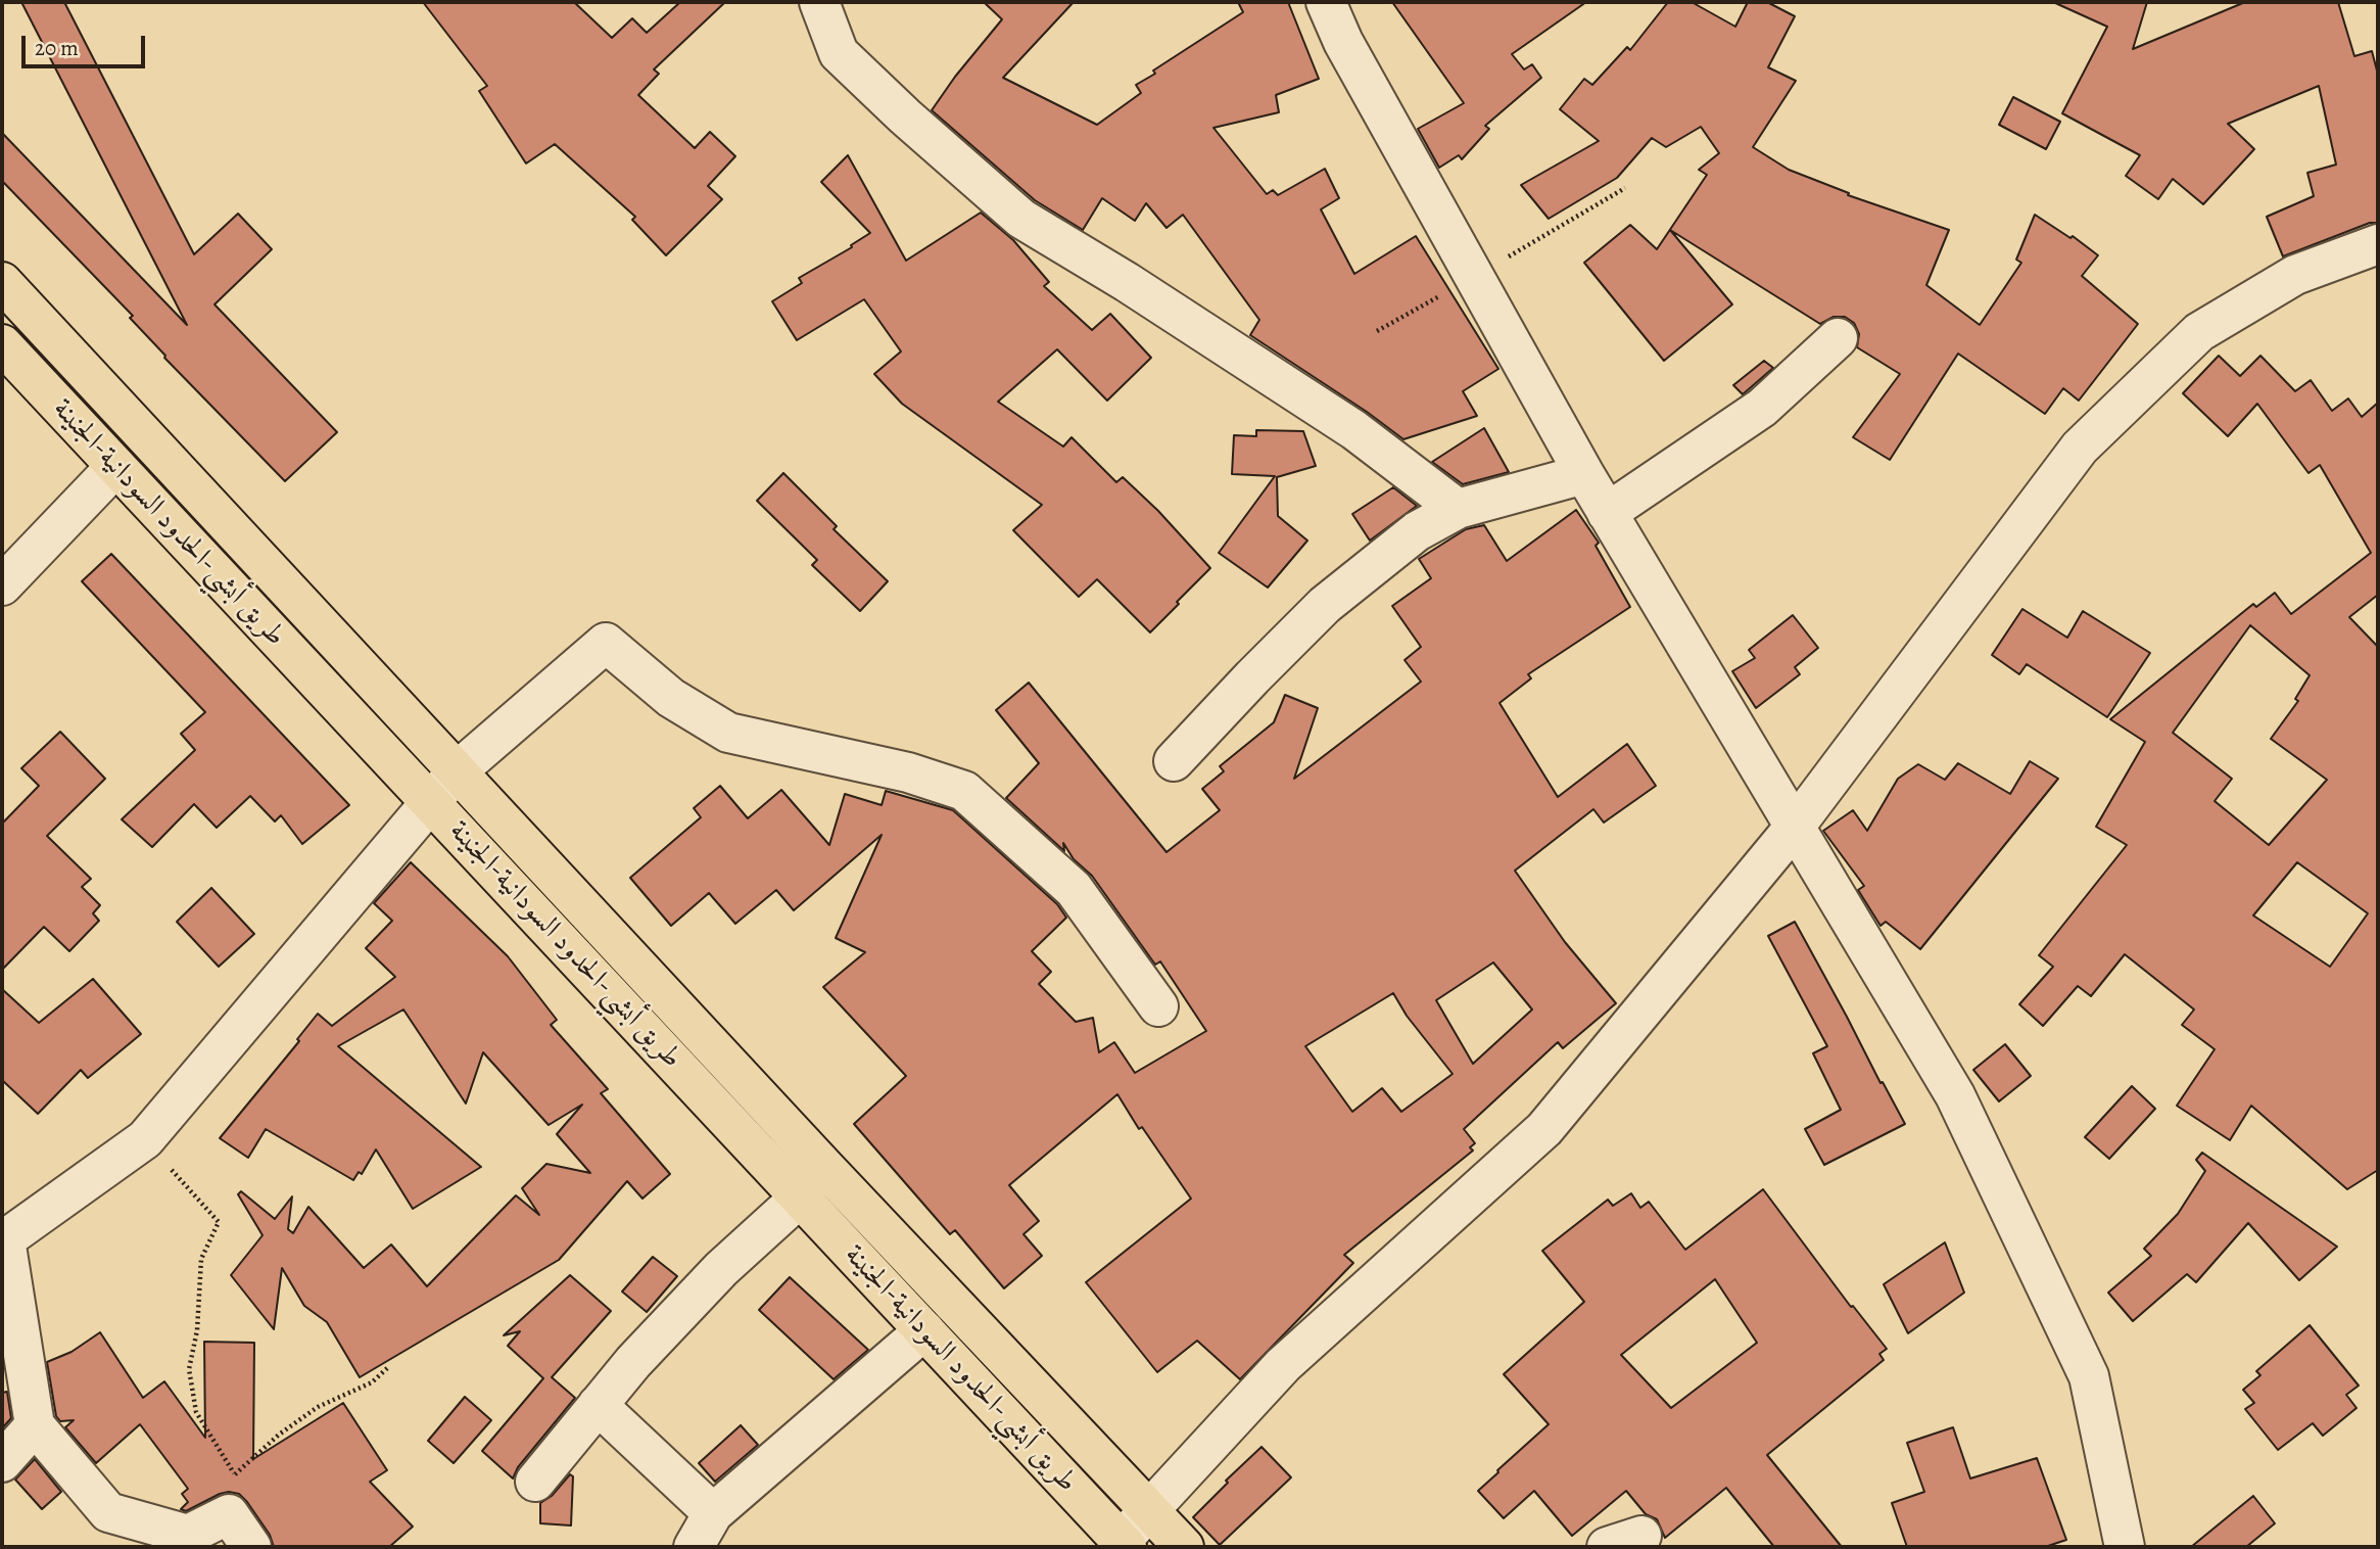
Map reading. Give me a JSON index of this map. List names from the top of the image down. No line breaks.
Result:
{"streets":{"highway":["طريق أبشي-الحدود السودانية-الجنينة"]},"scale_bar":"20 m"}
